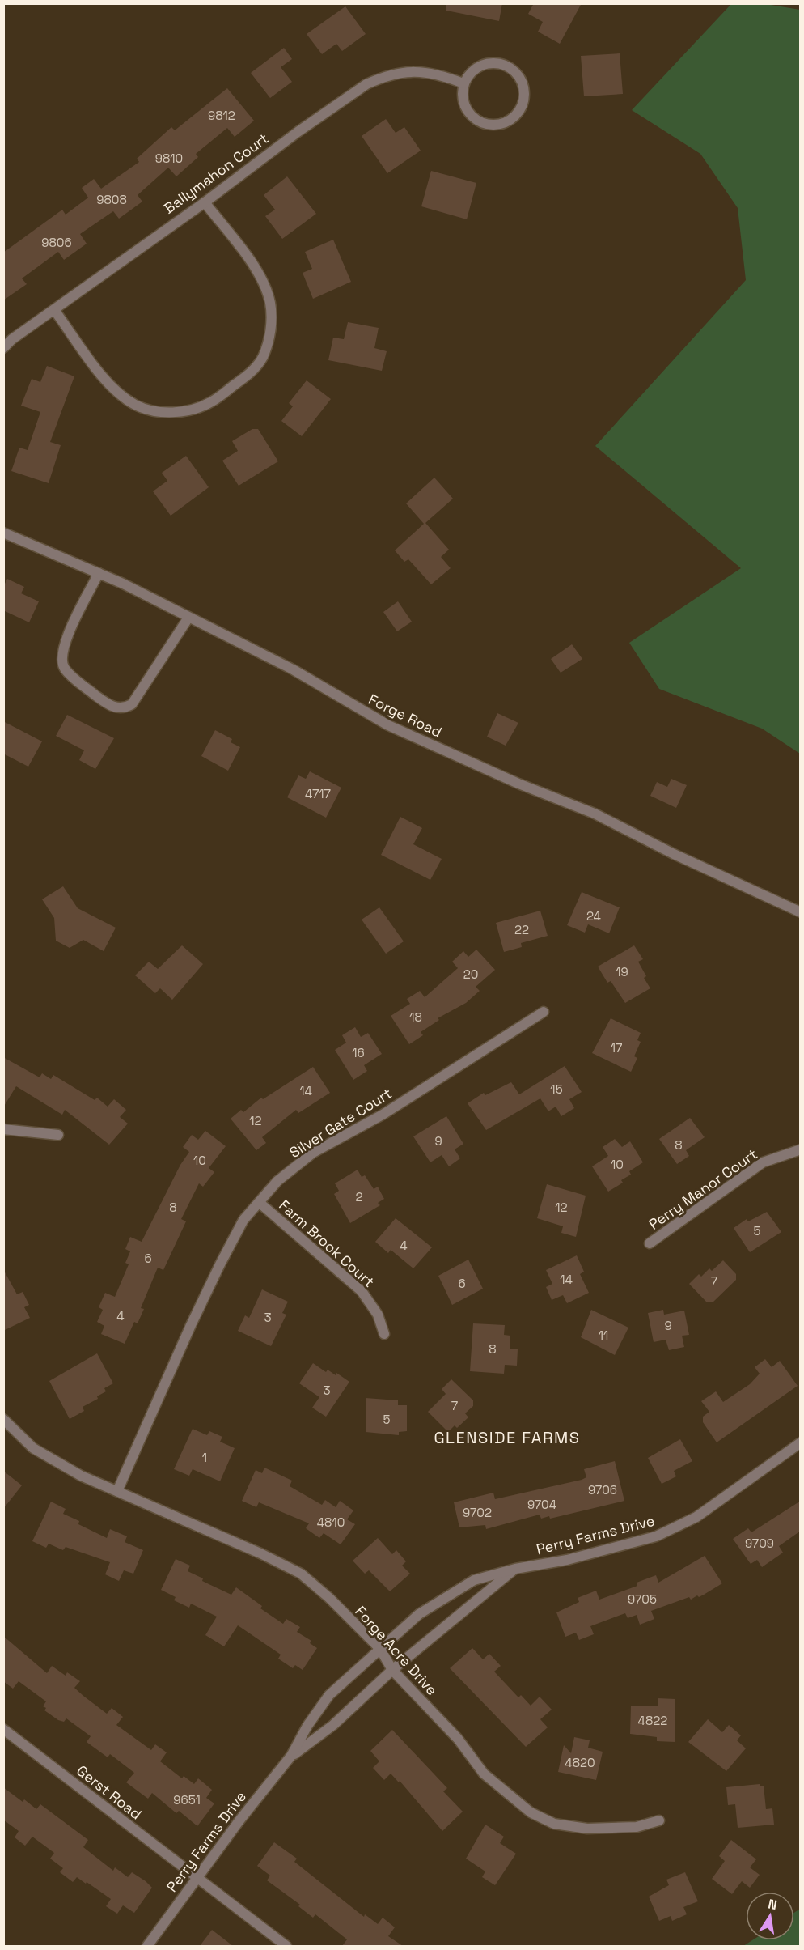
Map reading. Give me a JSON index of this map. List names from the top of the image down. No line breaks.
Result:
{"streets":{"street":["Ballymahon Court","Forge Road","Silver Gate Court","Perry Manor Court","Farm Brook Court","Perry Farms Drive","Forge Acre Drive","Gerst Road"]},"crossings":[["Silver Gate Court","Farm Brook Court"],["Silver Gate Court","Forge Acre Drive"],["Perry Farms Drive","Forge Acre Drive"],["Perry Farms Drive","Gerst Road"]],"districts":["GLENSIDE FARMS"],"house_numbers":["9812","9810","9808","9806","4717","24","22","19","20","18","17","16","15","14","12","9","8","10","10","2","8","12","5","4","6","14","7","6","4","3","9","11","8","3","7","5","1","9706","9704","9702","4810","9709","9705","4822","4820","9651"],"north":"top"}
